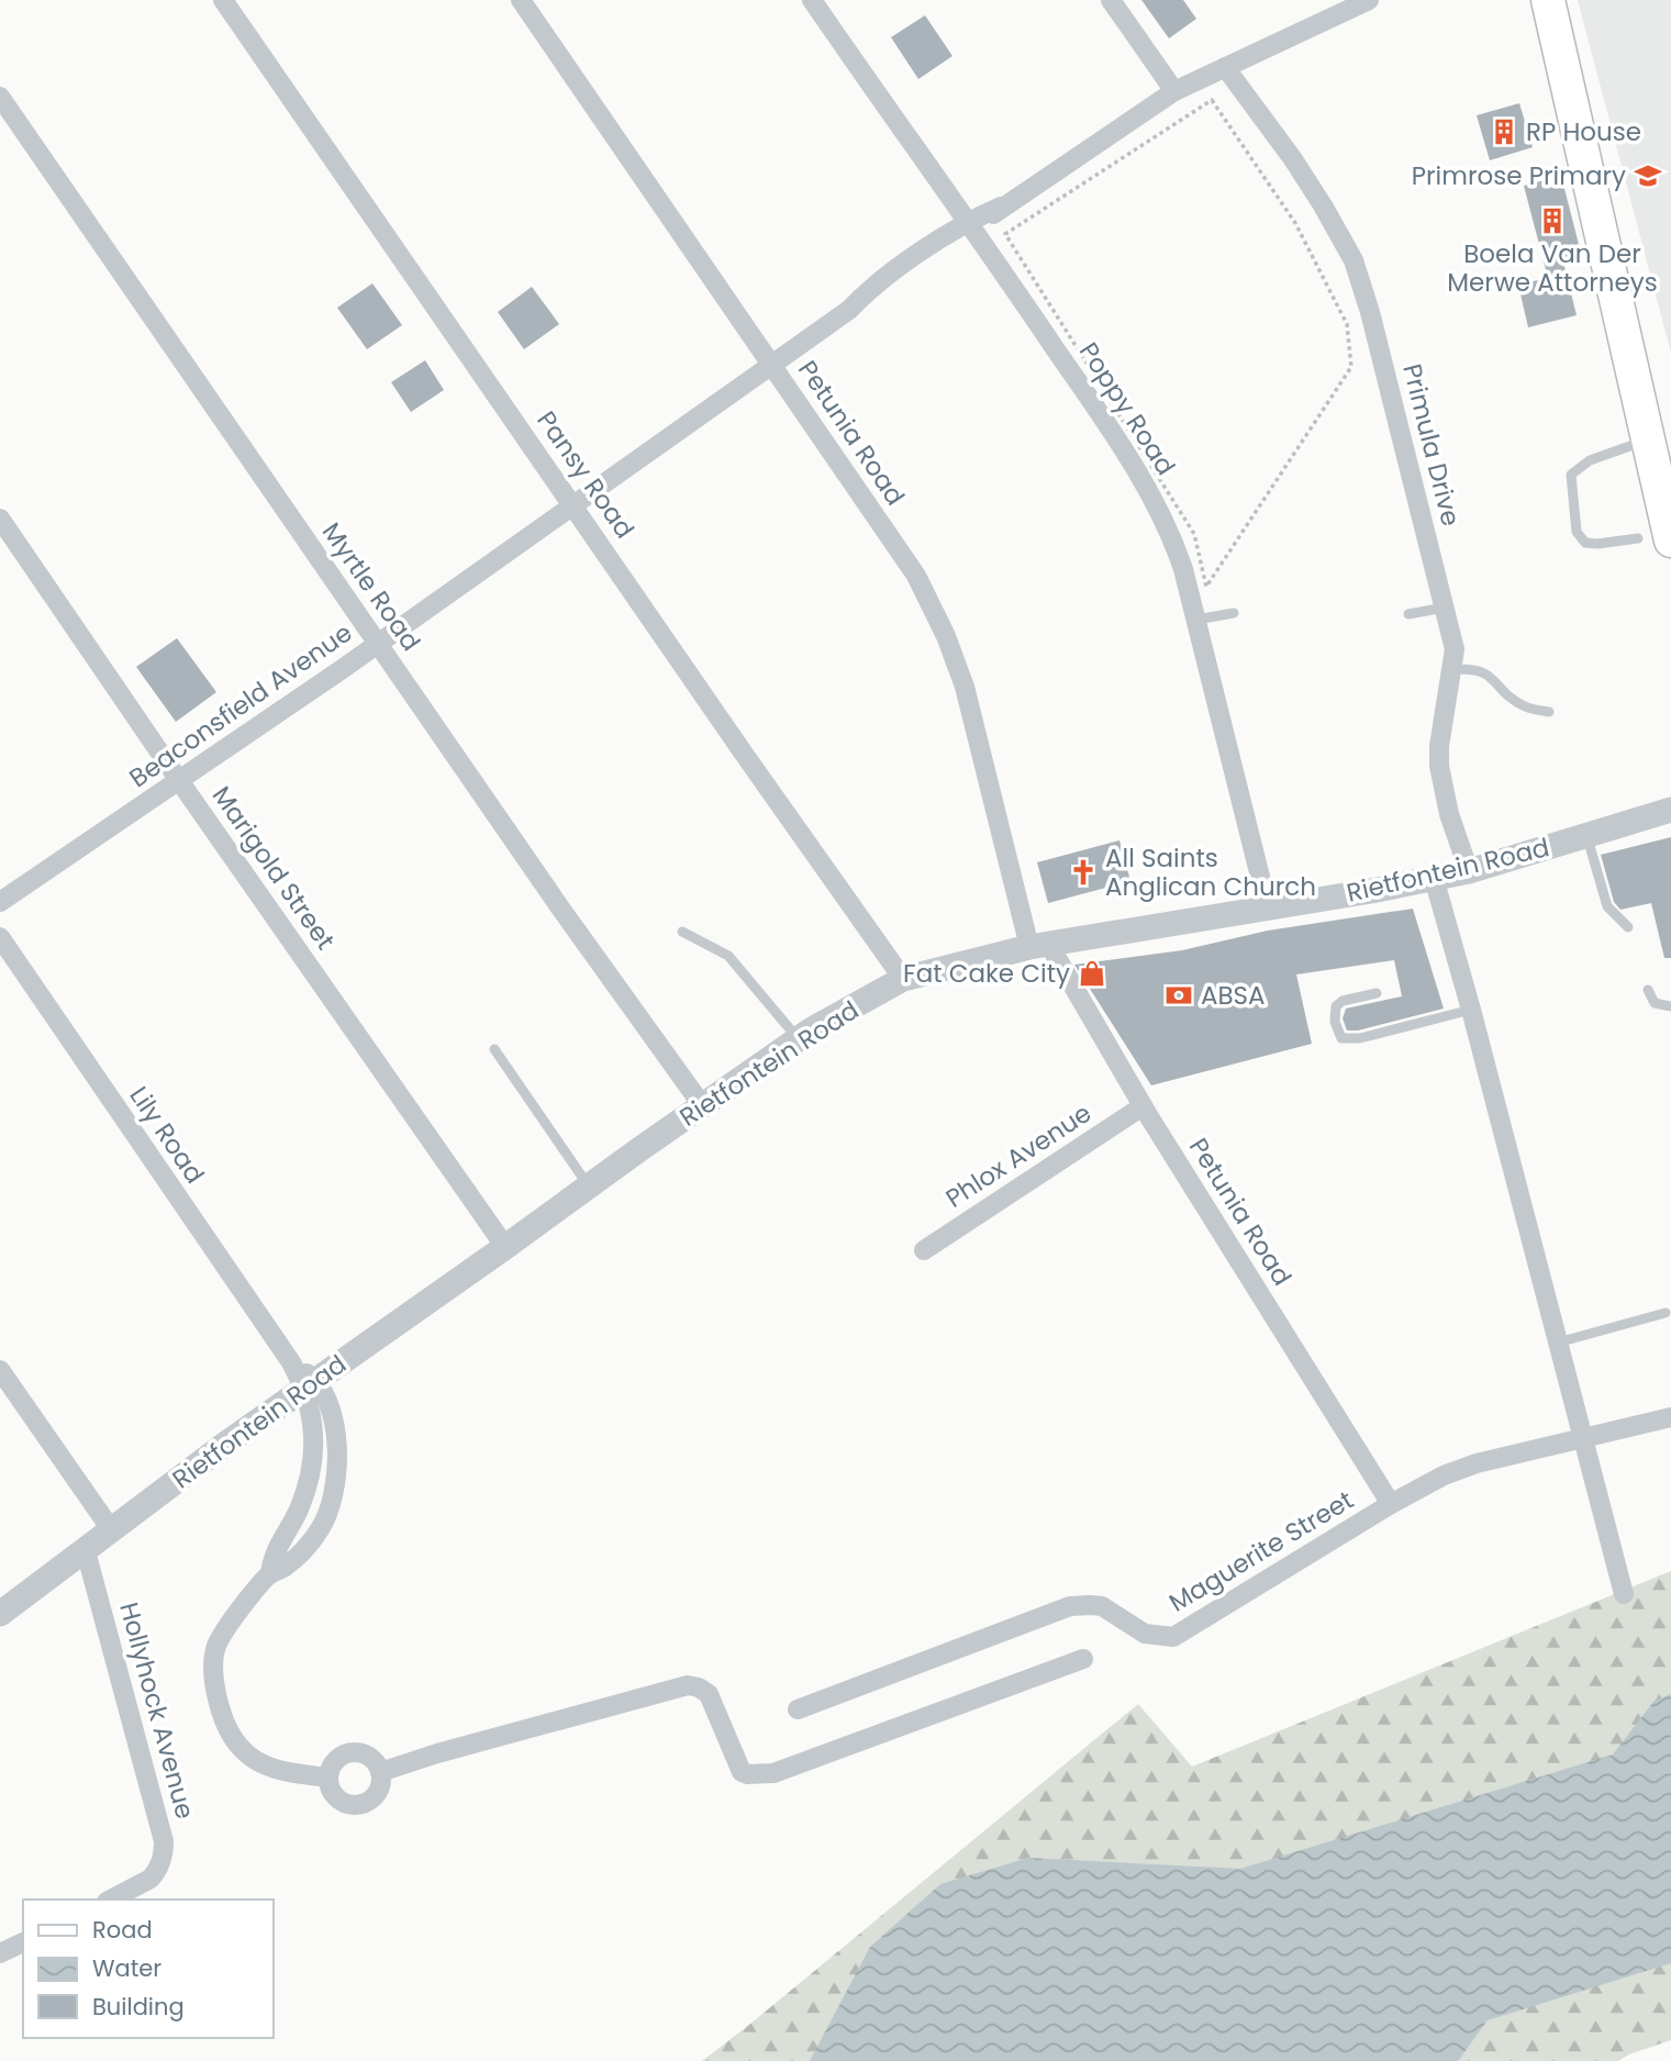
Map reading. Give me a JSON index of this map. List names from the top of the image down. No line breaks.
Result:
{"streets":{"street":["Poppy Road","Petunia Road","Primula Drive","Pansy Road","Myrtle Road","Beaconsfield Avenue","Marigold Street","Rietfontein Road","Lily Road","Phlox Avenue","Maguerite Street","Hollyhock Avenue"]},"crossings":[["Poppy Road","Beaconsfield Avenue"],["Poppy Road","Rietfontein Road"],["Petunia Road","Beaconsfield Avenue"],["Petunia Road","Rietfontein Road"],["Petunia Road","Phlox Avenue"],["Petunia Road","Maguerite Street"],["Primula Drive","Beaconsfield Avenue"],["Primula Drive","Rietfontein Road"],["Pansy Road","Beaconsfield Avenue"],["Pansy Road","Rietfontein Road"],["Myrtle Road","Beaconsfield Avenue"],["Myrtle Road","Rietfontein Road"],["Beaconsfield Avenue","Marigold Street"],["Marigold Street","Rietfontein Road"],["Rietfontein Road","Lily Road"],["Rietfontein Road","Hollyhock Avenue"]],"places":{"building":["RP House","Boela Van Der Merwe Attorneys"],"school or university":["Primrose Primary"],"church":["All Saints Anglican Church"],"shop":["Fat Cake City"],"bank":["ABSA"]},"legend":["Road","Water","Building"]}
